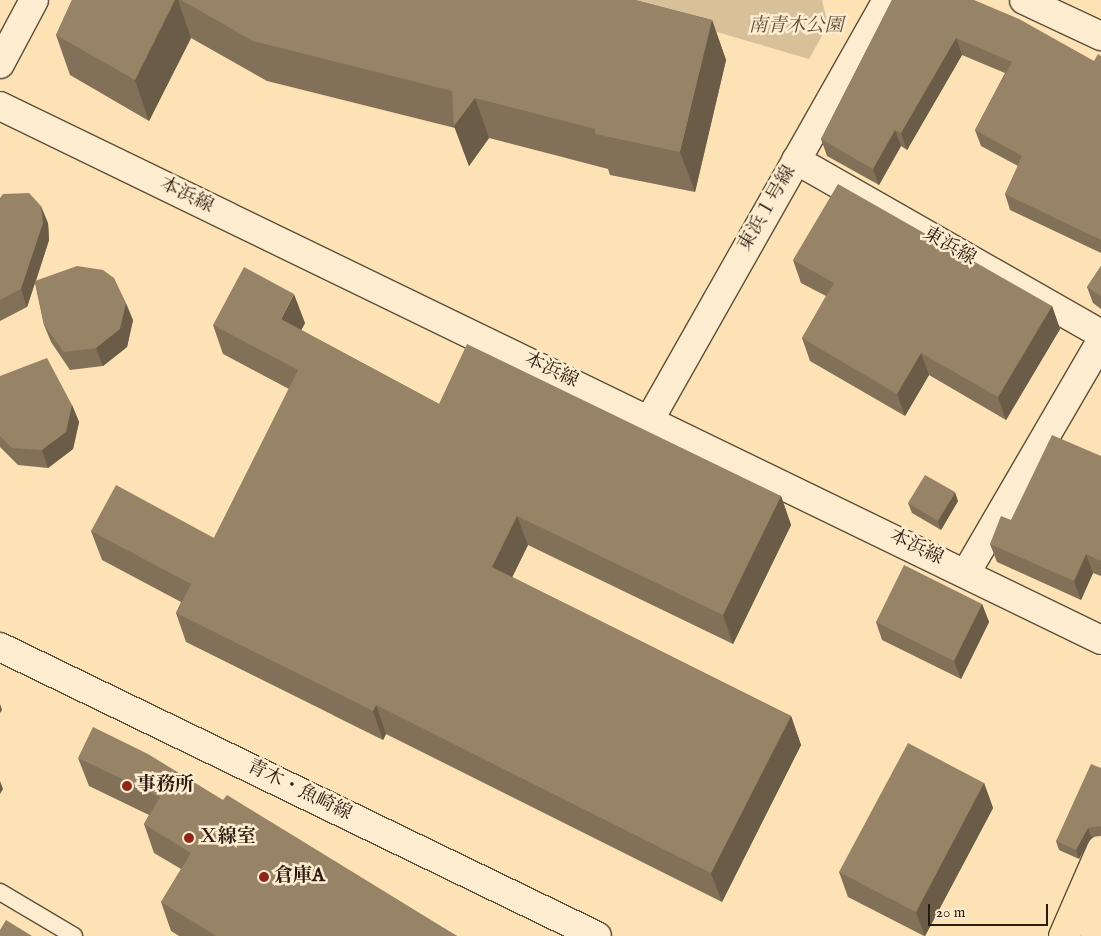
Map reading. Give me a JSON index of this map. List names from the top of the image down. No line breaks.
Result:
{"streets":{"street":["本浜線","東浜１号線","東浜線","青木・魚崎線"]},"crossings":[["本浜線","東浜１号線"],["東浜１号線","東浜線"]],"parks":["南青木公園"],"places":["事務所","Ｘ線室","倉庫A"],"scale_bar":"20 m"}
